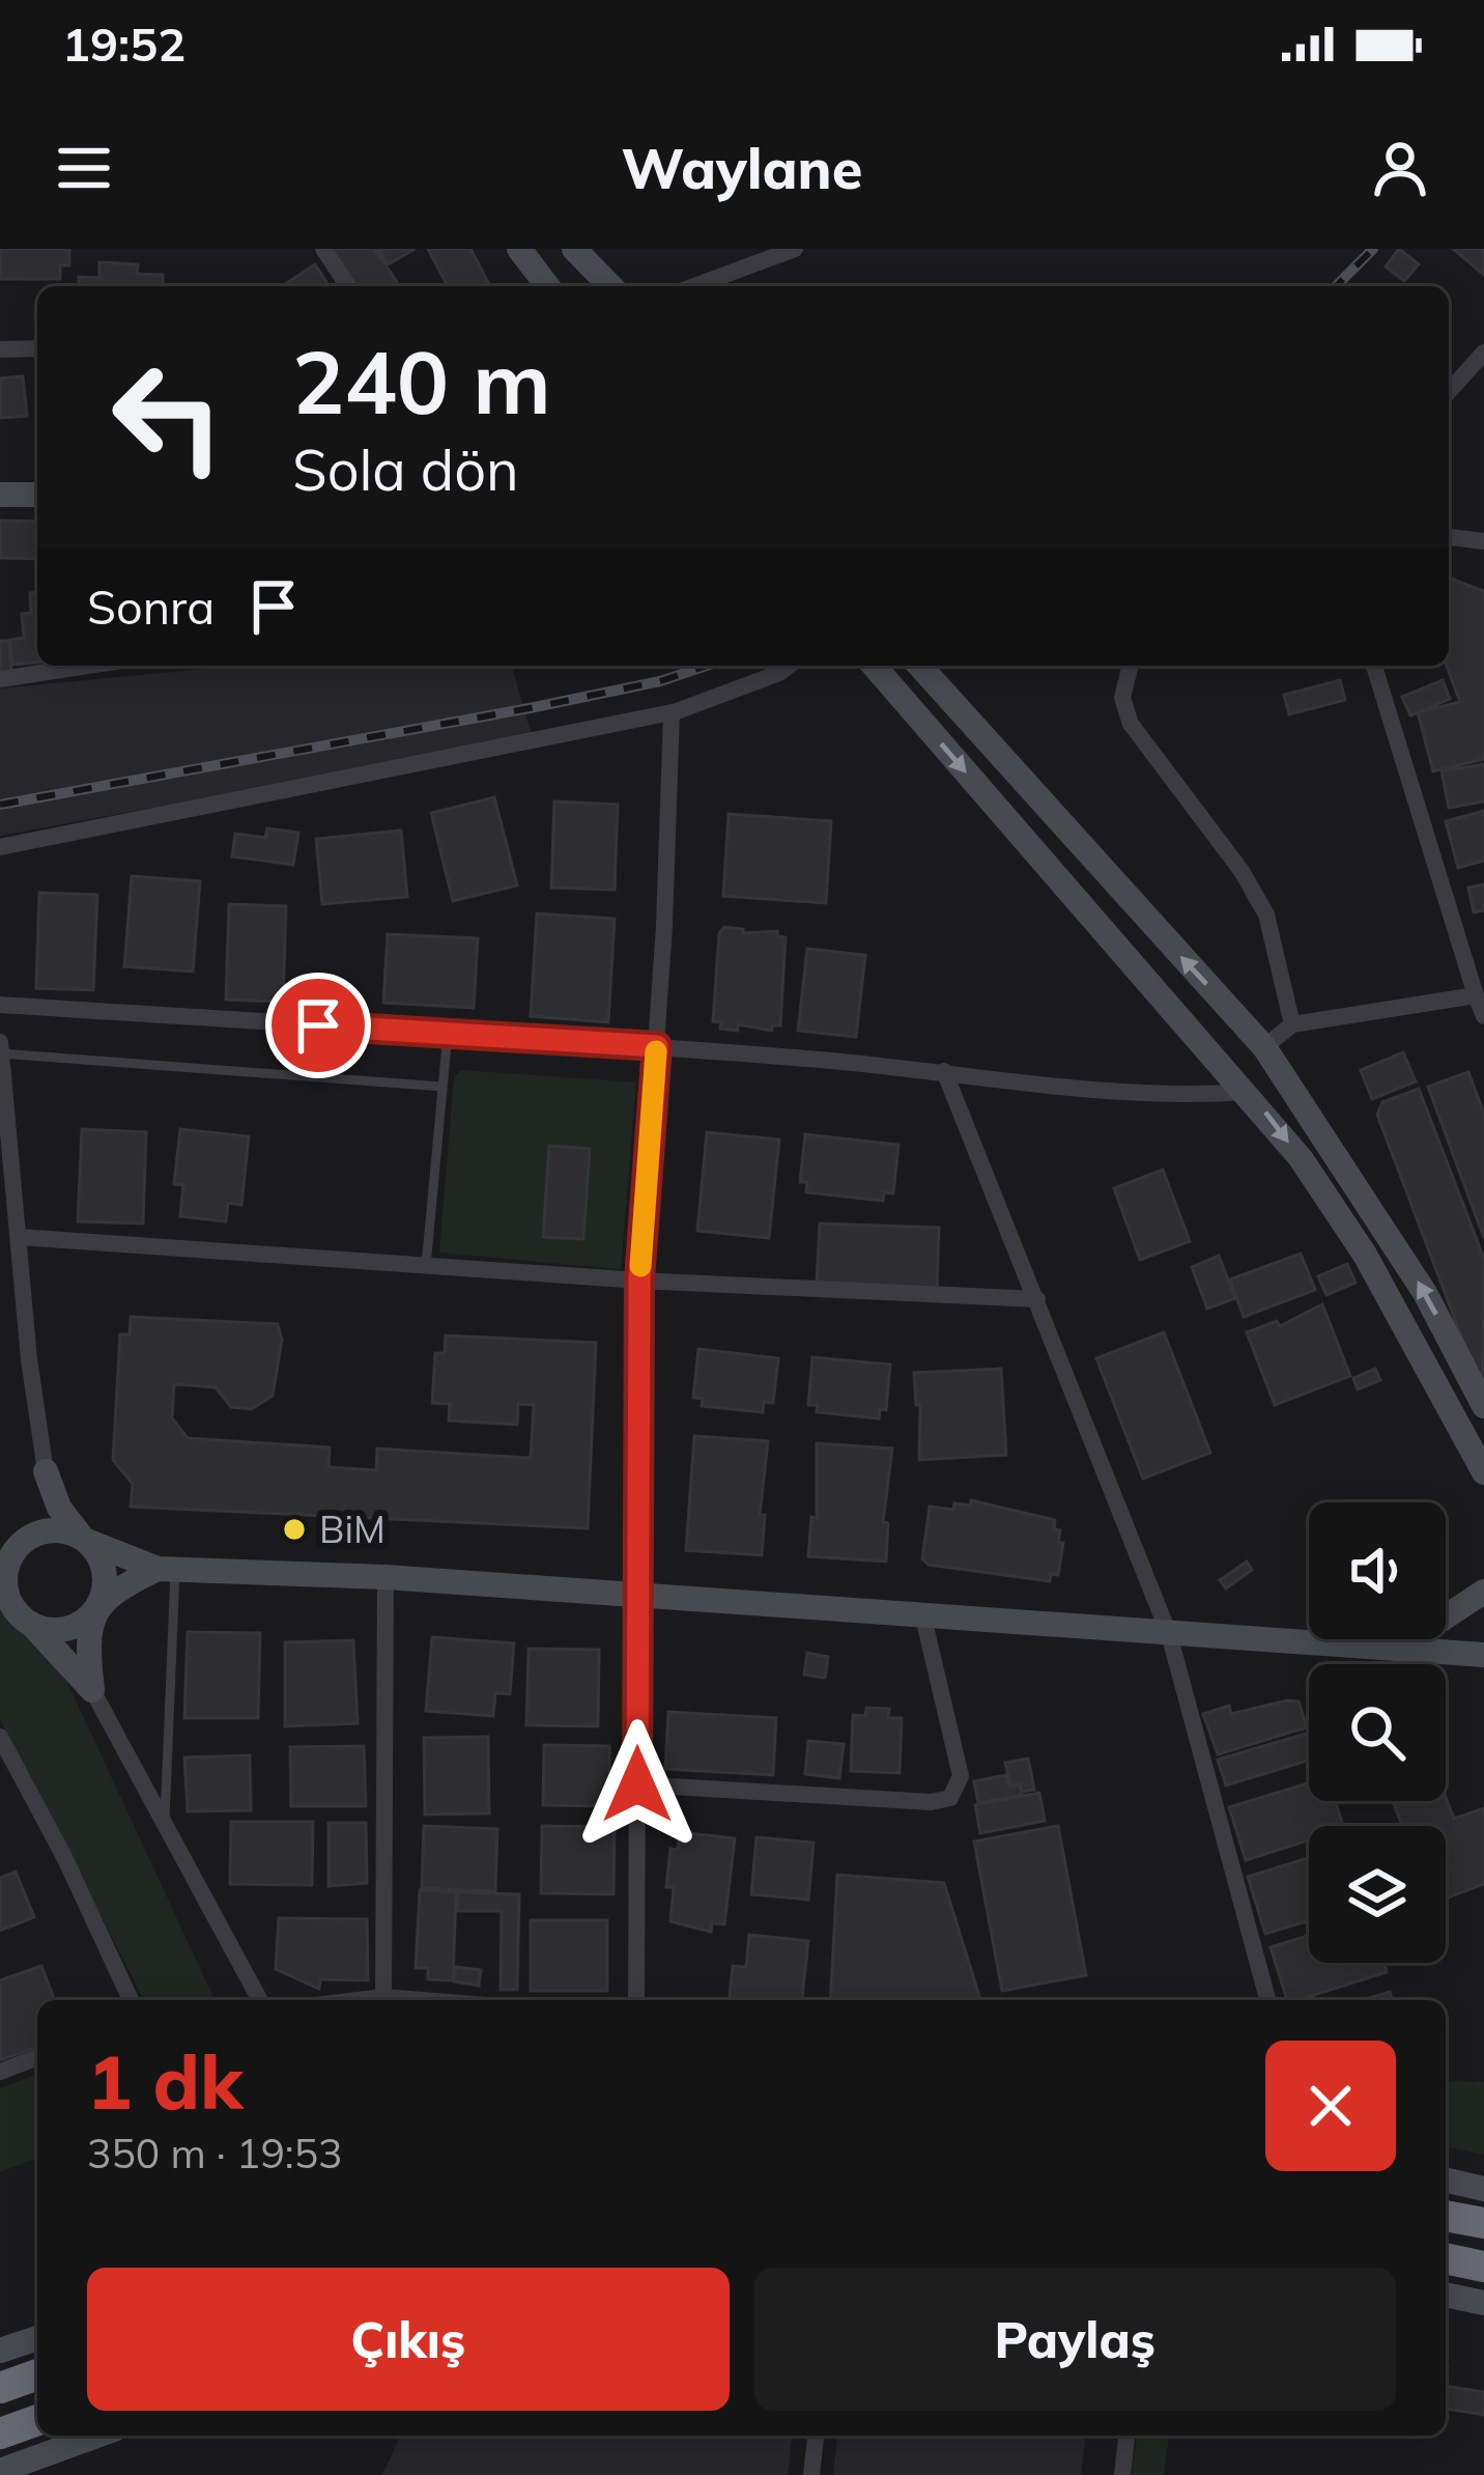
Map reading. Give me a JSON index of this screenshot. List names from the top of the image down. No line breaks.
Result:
{"places":["BiM"],"page":{"status":"19:52","header":"Waylane","turn":["240 m","Sola dön"],"then":"Sonra","heading":["1 dk","350 m · 19:53"],"buttons":["Çıkış","Paylaş"]}}
